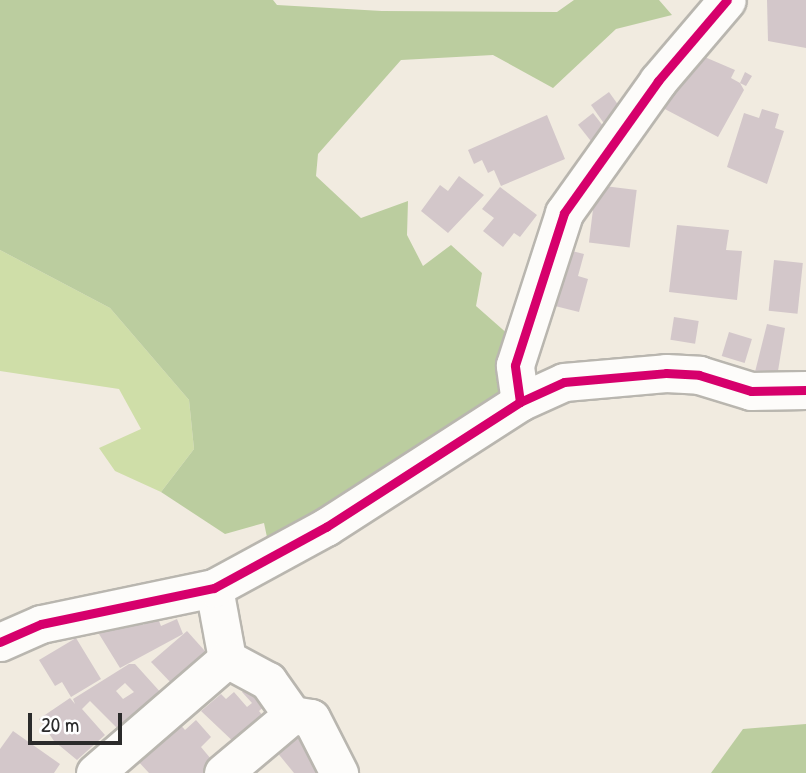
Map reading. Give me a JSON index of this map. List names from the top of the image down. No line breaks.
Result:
{"scale_bar":"20 m"}
